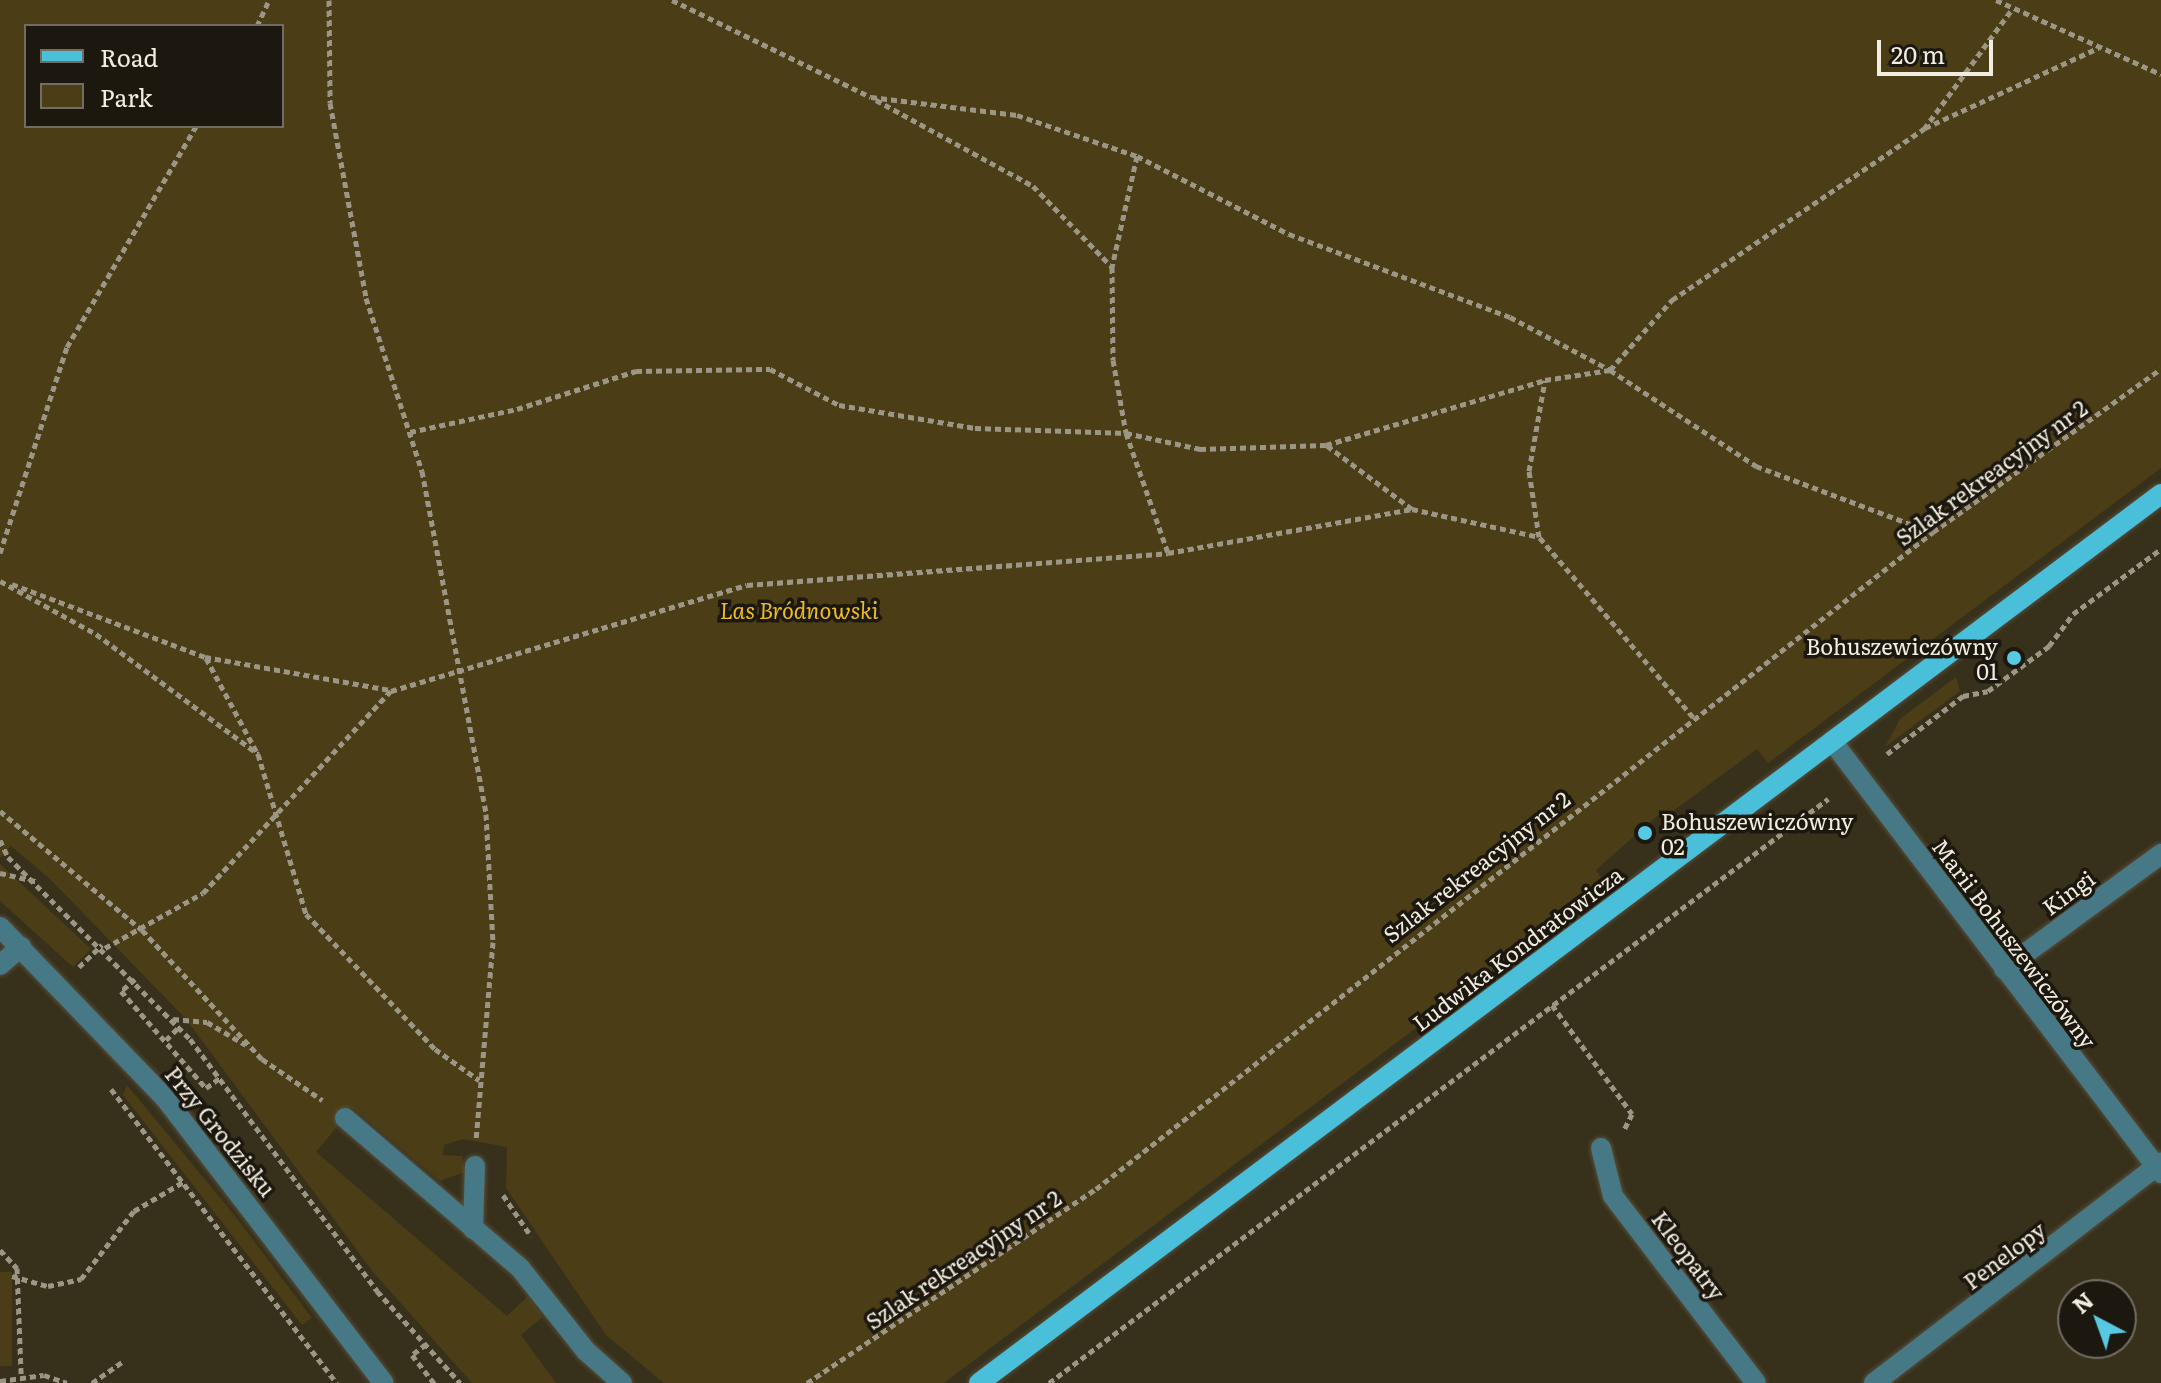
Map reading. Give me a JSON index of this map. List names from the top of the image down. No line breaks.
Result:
{"streets":{"main road":["Ludwika Kondratowicza"],"street":["Kingi","Marii Bohuszewiczówny","Przy Grodzisku","Kleopatry","Penelopy"],"path":["Szlak rekreacyjny nr 2"]},"crossings":[["Kingi","Marii Bohuszewiczówny"],["Marii Bohuszewiczówny","Ludwika Kondratowicza"],["Marii Bohuszewiczówny","Penelopy"]],"parks":["Las Bródnowski"],"places":["Bohuszewiczówny 01","Bohuszewiczówny 02"],"legend":["Road","Park"],"scale_bar":"20 m","north":"top left"}
